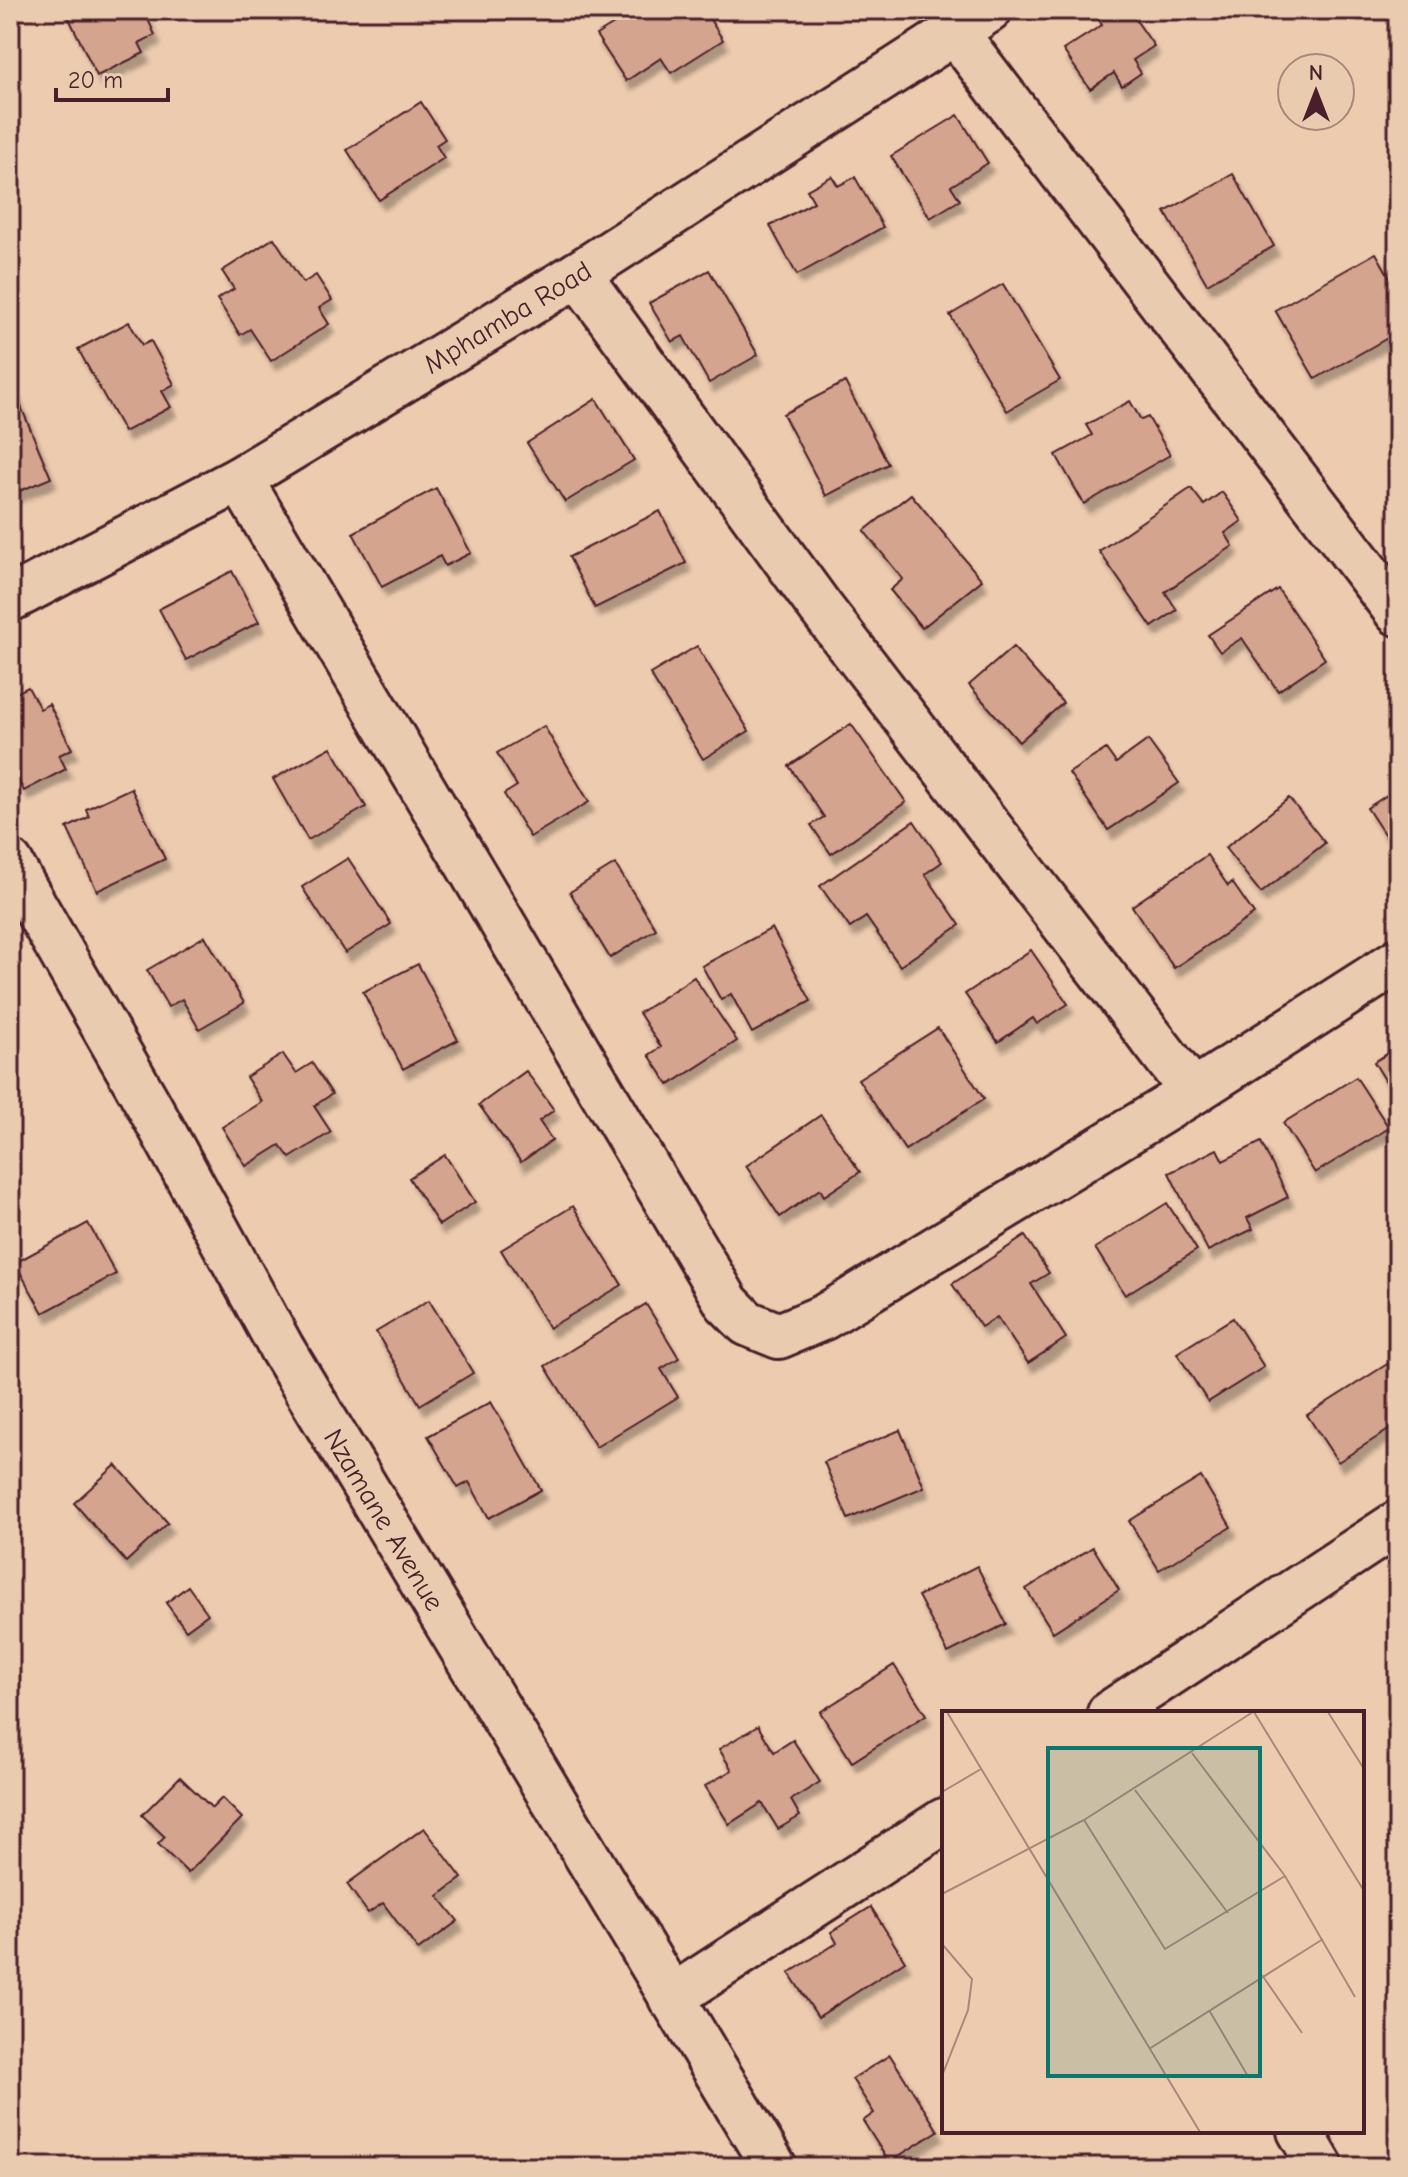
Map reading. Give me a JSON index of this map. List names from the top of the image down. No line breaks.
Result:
{"streets":{"street":["Mphamba Road","Nzamane Avenue"]},"scale_bar":"20 m","north":"top"}
